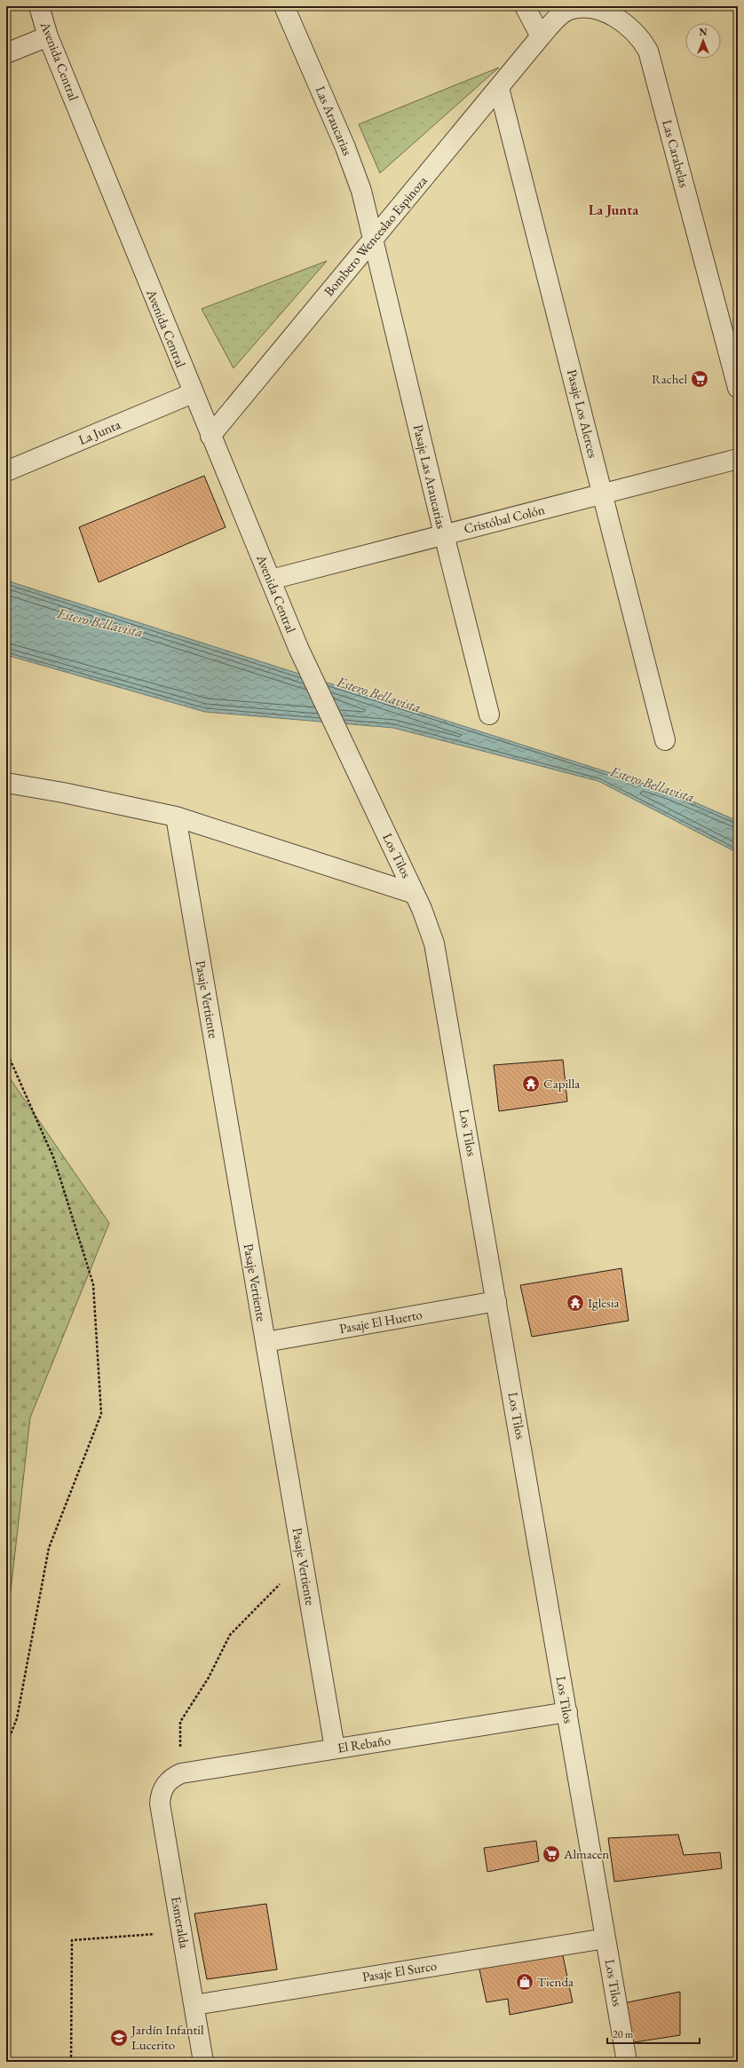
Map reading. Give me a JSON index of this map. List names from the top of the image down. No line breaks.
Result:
{"streets":{"street":["Avenida Central","Las Araucarias","Las Carabelas","Bombero Wenceslao Espinoza","Pasaje Los Alerces","La Junta","Pasaje Las Araucarias","Cristóbal Colón","Los Tilos","Pasaje Vertiente","Pasaje El Huerto","El Rebaño","Esmeralda","Pasaje El Surco"]},"crossings":[["Avenida Central","Bombero Wenceslao Espinoza"],["Avenida Central","La Junta"],["Avenida Central","Cristóbal Colón"],["Avenida Central","Los Tilos"],["Las Araucarias","Bombero Wenceslao Espinoza"],["Las Araucarias","Pasaje Las Araucarias"],["Las Carabelas","Bombero Wenceslao Espinoza"],["Bombero Wenceslao Espinoza","Pasaje Los Alerces"],["Bombero Wenceslao Espinoza","Pasaje Las Araucarias"],["Pasaje Los Alerces","Cristóbal Colón"],["Pasaje Las Araucarias","Cristóbal Colón"],["Los Tilos","Pasaje El Huerto"],["Los Tilos","El Rebaño"],["Los Tilos","Pasaje El Surco"],["Pasaje Vertiente","Pasaje El Huerto"],["Pasaje Vertiente","El Rebaño"],["El Rebaño","Esmeralda"],["Esmeralda","Pasaje El Surco"]],"districts":["La Junta"],"water":["Estero Bellavista"],"places":{"supermarket":["Rachel","Almacen"],"temple":["Capilla","Iglesia"],"shop":["Tienda"],"school or university":["Jardín Infantil Lucerito"]},"scale_bar":"20 m","north":"top"}
